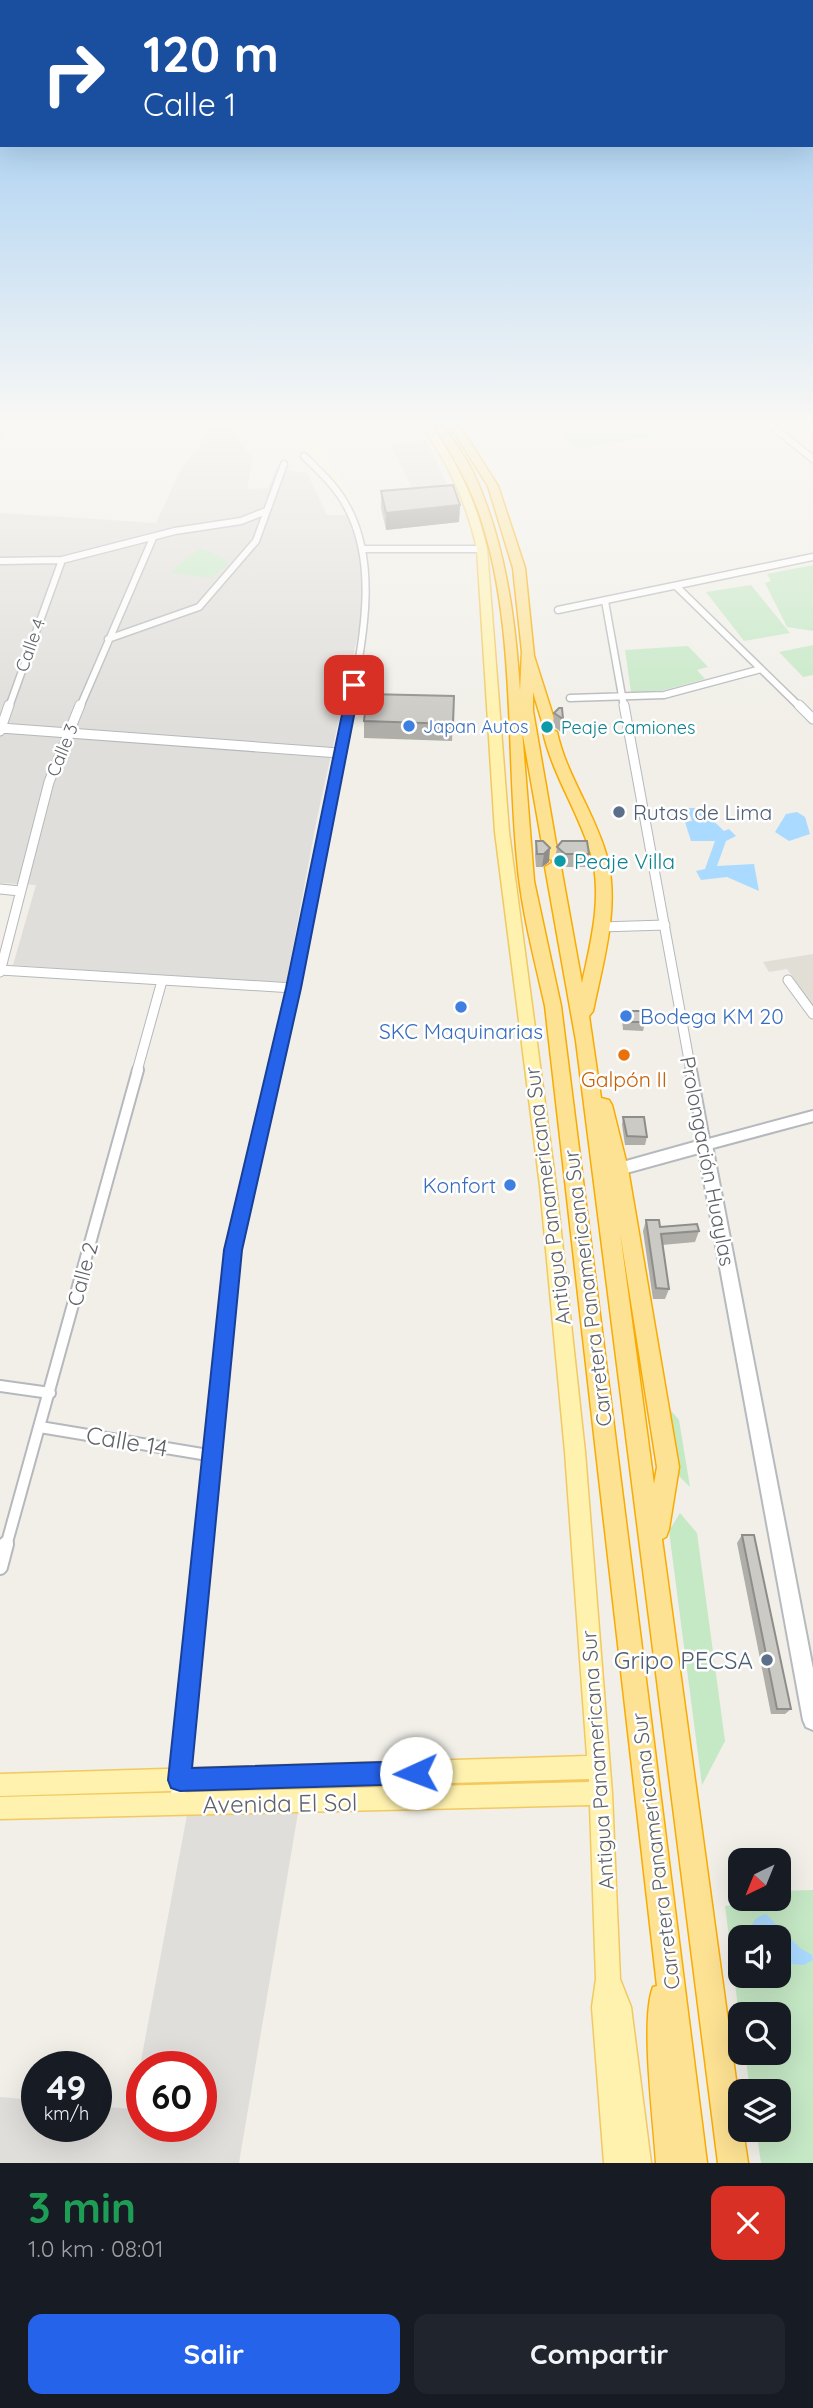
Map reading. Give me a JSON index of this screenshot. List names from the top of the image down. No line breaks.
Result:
{"streets":{"highway":["Carretera Panamericana Sur"],"main road":["Antigua Panamericana Sur","Avenida El Sol"],"street":["Calle 4","Calle 3","Prolongación Huaylas","Calle 2","Calle 14"]},"crossings":[["Antigua Panamericana Sur","Avenida El Sol"],["Calle 2","Calle 14"]],"places":["Japan Autos","Peaje Camiones","Rutas de Lima","Peaje Villa","SKC Maquinarias","Bodega KM 20","Galpón II","Konfort","Gripo PECSA"],"north":"bottom left","page":{"turn":["120 m","Calle 1"],"speed":"49 km/h","limit":"60","heading":["3 min","1.0 km · 08:01"],"buttons":["Salir","Compartir"]}}
